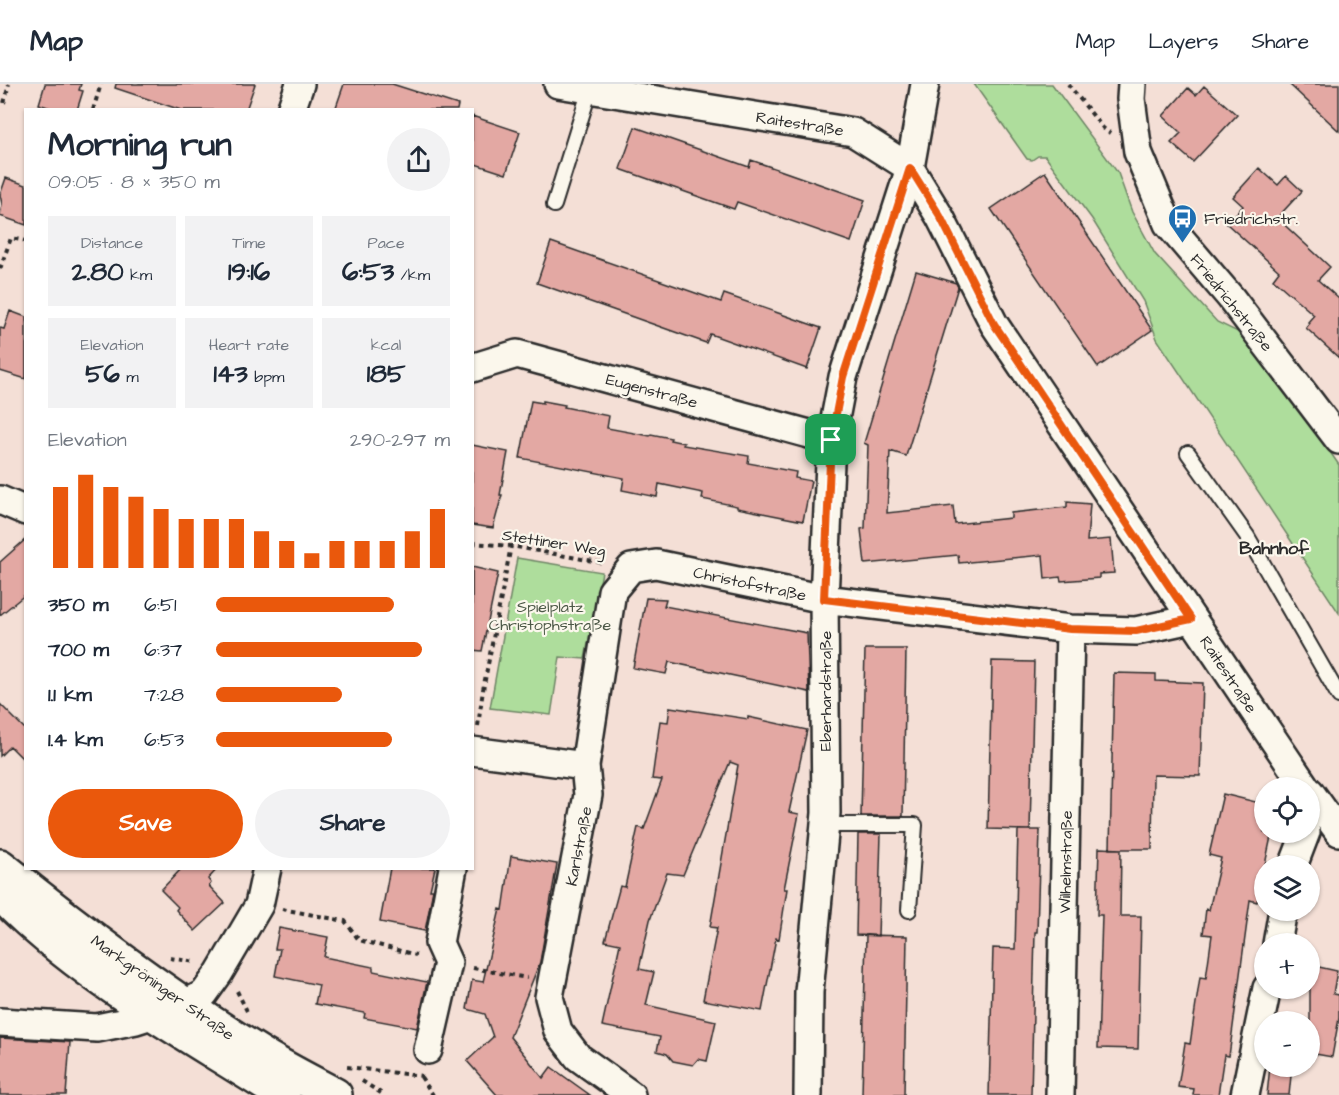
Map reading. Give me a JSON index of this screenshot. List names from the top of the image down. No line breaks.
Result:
{"streets":{"street":["Raitestraße","Friedrichstraße","Eugenstraße","Christofstraße","Eberhardstraße","Karlstraße","Wilhelmstraße","Markgröninger Straße"],"path":["Stettiner Weg"]},"crossings":[["Raitestraße","Christofstraße"],["Raitestraße","Eberhardstraße"],["Eugenstraße","Eberhardstraße"],["Stettiner Weg","Christofstraße"],["Stettiner Weg","Karlstraße"],["Christofstraße","Eberhardstraße"],["Christofstraße","Karlstraße"],["Christofstraße","Wilhelmstraße"]],"districts":["Bahnhof"],"parks":["Spielplatz Christophstraße"],"places":{"bus stop":["Friedrichstr."]},"page":{"header":"Map","nav":["Map","Layers","Share"],"heading":["Morning run","09:05 · 8 × 350 m"],"stats":[["Distance","2.80 km"],["Time","19:16"],["Pace","6:53 /km"],["Elevation","56 m"],["Heart rate","143 bpm"],["kcal","185"]],"chart":["Elevation","290–297 m"],"list":[{"name":"350 m","note":"6:51"},{"name":"700 m","note":"6:37"},{"name":"1.1 km","note":"7:28"},{"name":"1.4 km","note":"6:53"}],"map_buttons":["+","−"],"buttons":["Save","Share"]}}
